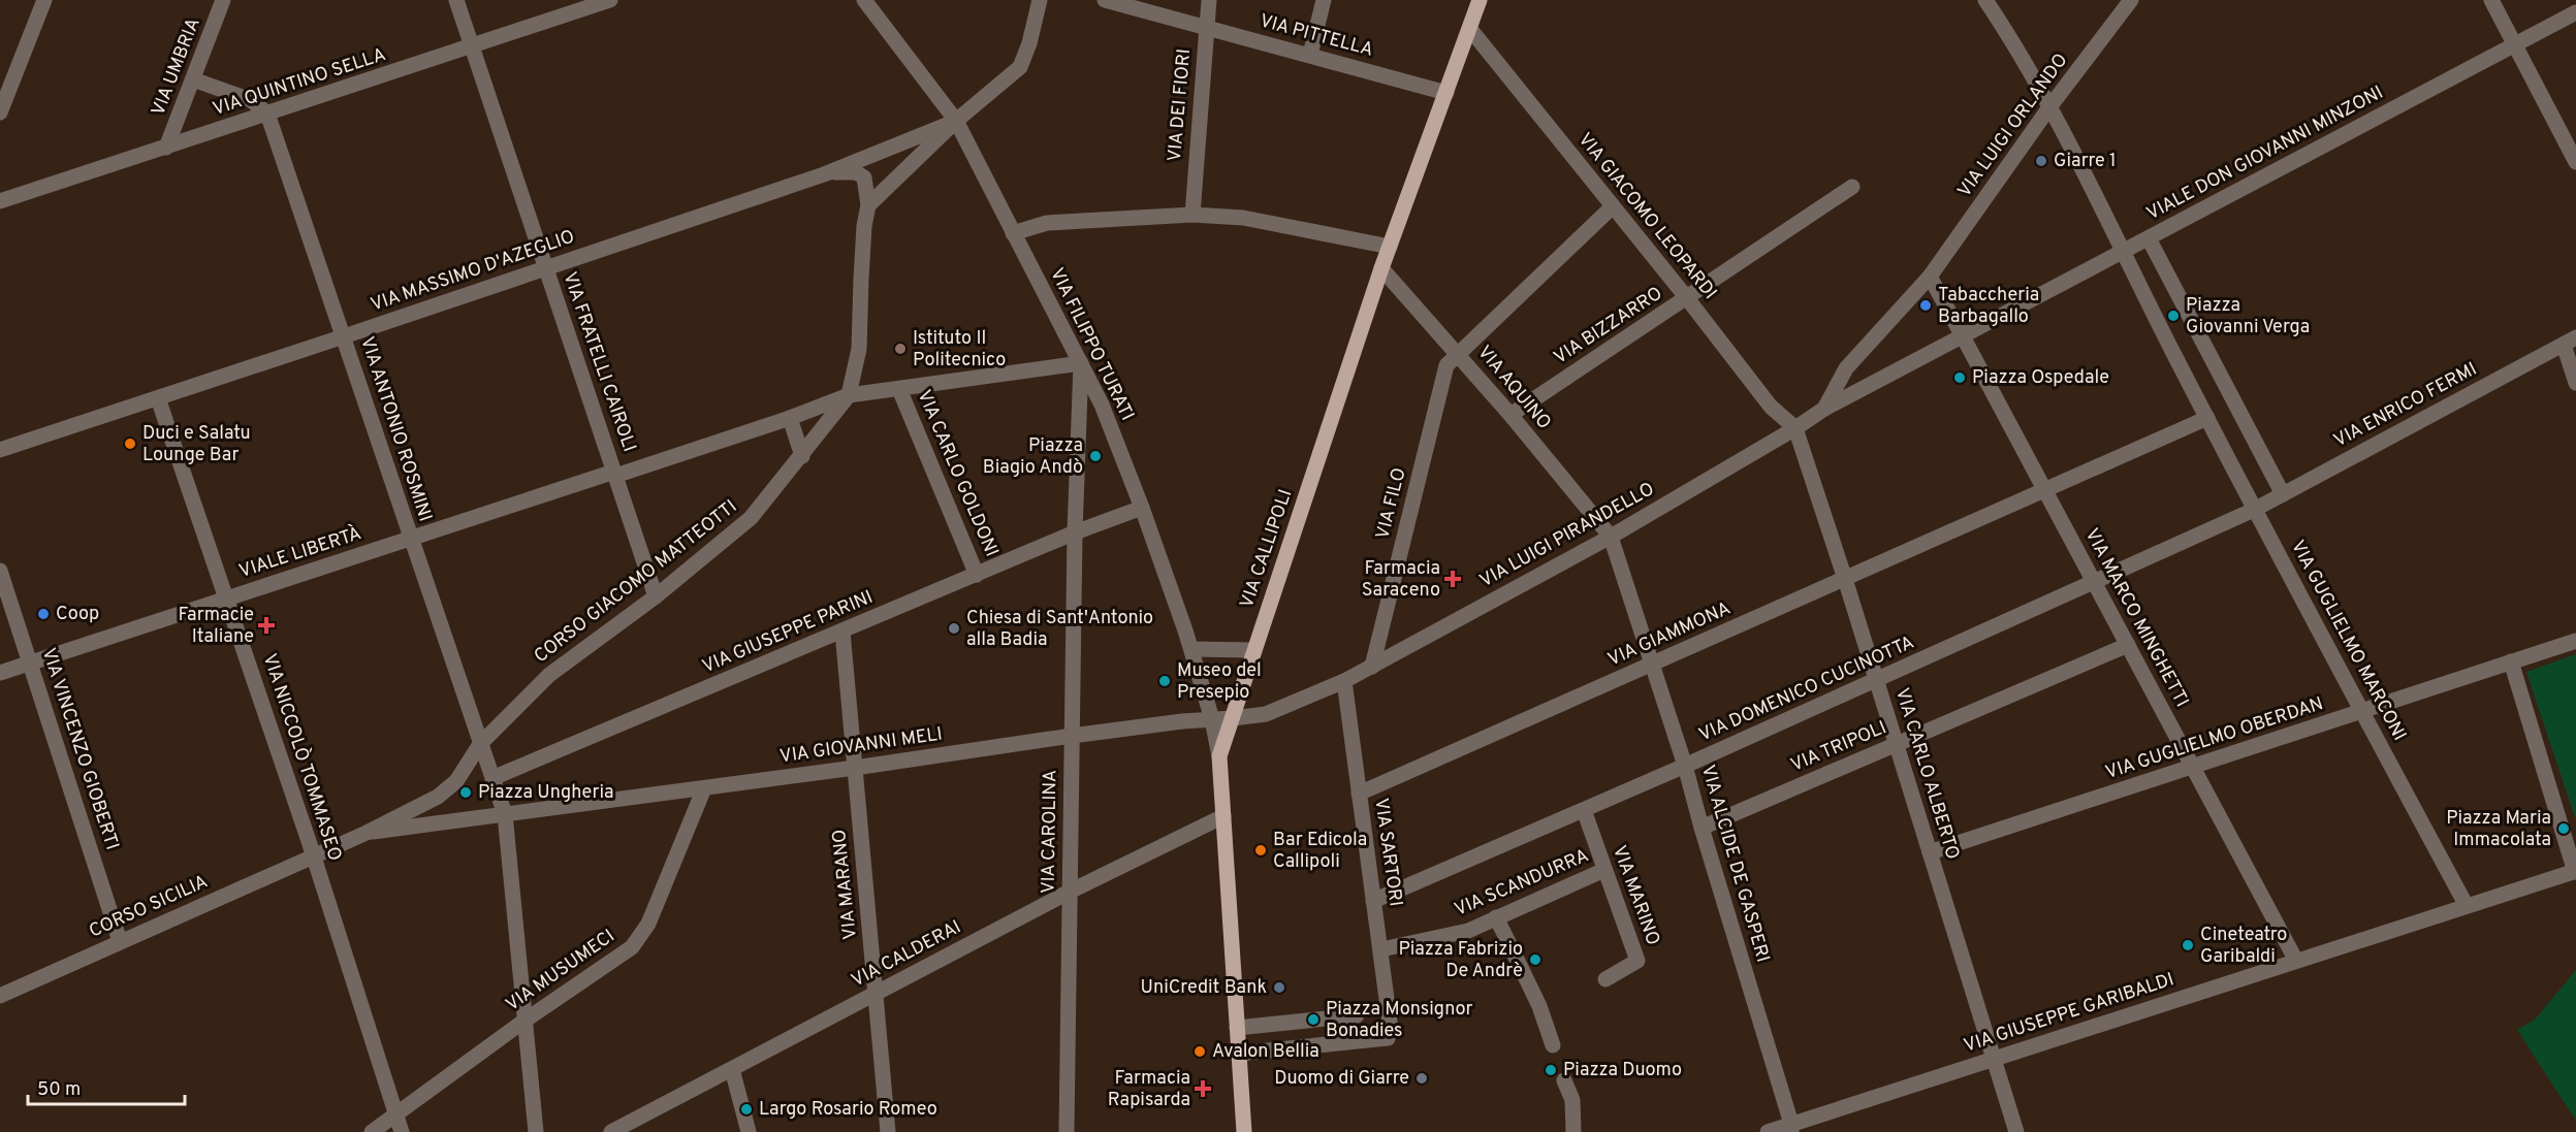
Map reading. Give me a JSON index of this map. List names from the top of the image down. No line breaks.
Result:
{"streets":{"main road":["VIA CALLIPOLI"],"street":["VIA PITTELLA","VIA UMBRIA","VIA QUINTINO SELLA","VIA DEI FIORI","VIA LUIGI ORLANDO","VIALE DON GIOVANNI MINZONI","VIA GIACOMO LEOPARDI","VIA MASSIMO D'AZEGLIO","VIA BIZZARRO","VIA FILIPPO TURATI","VIA FRATELLI CAIROLI","VIA AQUINO","VIA ENRICO FERMI","VIA ANTONIO ROSMINI","VIA CARLO GOLDONI","VIA FILO","VIA LUIGI PIRANDELLO","VIALE LIBERTÀ","CORSO GIACOMO MATTEOTTI","VIA MARCO MINGHETTI","VIA GIUSEPPE PARINI","VIA GIAMMONA","VIA GUGLIELMO MARCONI","VIA DOMENICO CUCINOTTA","VIA GUGLIELMO OBERDAN","VIA GIOVANNI MELI","VIA TRIPOLI","VIA VINCENZO GIOBERTI","VIA NICCOLÒ TOMMASEO","VIA CARLO ALBERTO","VIA CAROLINA","VIA SARTORI","VIA ALCIDE DE GASPERI","VIA SCANDURRA","VIA MARANO","VIA MARINO","CORSO SICILIA","VIA CALDERAI","VIA MUSUMECI","VIA GIUSEPPE GARIBALDI"]},"crossings":[["VIA PITTELLA","VIA DEI FIORI"],["VIA PITTELLA","VIA CALLIPOLI"],["VIA UMBRIA","VIA QUINTINO SELLA"],["VIA QUINTINO SELLA","VIA FRATELLI CAIROLI"],["VIA QUINTINO SELLA","VIA ANTONIO ROSMINI"],["VIA LUIGI ORLANDO","VIA LUIGI PIRANDELLO"],["VIA LUIGI ORLANDO","VIA MARCO MINGHETTI"],["VIALE DON GIOVANNI MINZONI","VIA LUIGI PIRANDELLO"],["VIALE DON GIOVANNI MINZONI","VIA MARCO MINGHETTI"],["VIALE DON GIOVANNI MINZONI","VIA GUGLIELMO MARCONI"],["VIA GIACOMO LEOPARDI","VIA BIZZARRO"],["VIA GIACOMO LEOPARDI","VIA FILO"],["VIA GIACOMO LEOPARDI","VIA LUIGI PIRANDELLO"],["VIA GIACOMO LEOPARDI","VIA CALLIPOLI"],["VIA GIACOMO LEOPARDI","VIA CARLO ALBERTO"],["VIA MASSIMO D'AZEGLIO","VIA FILIPPO TURATI"],["VIA MASSIMO D'AZEGLIO","VIA FRATELLI CAIROLI"],["VIA MASSIMO D'AZEGLIO","VIA ANTONIO ROSMINI"],["VIA MASSIMO D'AZEGLIO","CORSO GIACOMO MATTEOTTI"],["VIA MASSIMO D'AZEGLIO","VIA NICCOLÒ TOMMASEO"],["VIA BIZZARRO","VIA AQUINO"],["VIA FILIPPO TURATI","VIA LUIGI PIRANDELLO"],["VIA FILIPPO TURATI","VIA CALLIPOLI"],["VIA FILIPPO TURATI","VIALE LIBERTÀ"],["VIA FILIPPO TURATI","VIA GIUSEPPE PARINI"],["VIA FILIPPO TURATI","VIA GIOVANNI MELI"],["VIA FILIPPO TURATI","VIA CAROLINA"],["VIA FRATELLI CAIROLI","VIALE LIBERTÀ"],["VIA FRATELLI CAIROLI","CORSO GIACOMO MATTEOTTI"],["VIA AQUINO","VIA FILO"],["VIA AQUINO","VIA LUIGI PIRANDELLO"],["VIA AQUINO","VIA CALLIPOLI"],["VIA AQUINO","VIA ALCIDE DE GASPERI"],["VIA ENRICO FERMI","VIA GUGLIELMO MARCONI"],["VIA ENRICO FERMI","VIA DOMENICO CUCINOTTA"],["VIA ANTONIO ROSMINI","VIALE LIBERTÀ"],["VIA ANTONIO ROSMINI","CORSO GIACOMO MATTEOTTI"],["VIA ANTONIO ROSMINI","VIA GIUSEPPE PARINI"],["VIA ANTONIO ROSMINI","VIA GIOVANNI MELI"],["VIA ANTONIO ROSMINI","VIA MUSUMECI"],["VIA CARLO GOLDONI","VIALE LIBERTÀ"],["VIA CARLO GOLDONI","VIA GIUSEPPE PARINI"],["VIA FILO","VIA LUIGI PIRANDELLO"],["VIA LUIGI PIRANDELLO","VIA CALLIPOLI"],["VIA LUIGI PIRANDELLO","VIA GIOVANNI MELI"],["VIA LUIGI PIRANDELLO","VIA CARLO ALBERTO"],["VIA LUIGI PIRANDELLO","VIA SARTORI"],["VIA LUIGI PIRANDELLO","VIA ALCIDE DE GASPERI"],["VIA CALLIPOLI","VIA SARTORI"],["VIA CALLIPOLI","VIA CALDERAI"],["VIALE LIBERTÀ","CORSO GIACOMO MATTEOTTI"],["VIALE LIBERTÀ","VIA VINCENZO GIOBERTI"],["VIALE LIBERTÀ","VIA NICCOLÒ TOMMASEO"],["VIALE LIBERTÀ","VIA CAROLINA"],["CORSO GIACOMO MATTEOTTI","VIA GIOVANNI MELI"],["CORSO GIACOMO MATTEOTTI","CORSO SICILIA"],["VIA MARCO MINGHETTI","VIA GIAMMONA"],["VIA MARCO MINGHETTI","VIA DOMENICO CUCINOTTA"],["VIA MARCO MINGHETTI","VIA GUGLIELMO OBERDAN"],["VIA MARCO MINGHETTI","VIA TRIPOLI"],["VIA MARCO MINGHETTI","VIA GIUSEPPE GARIBALDI"],["VIA GIUSEPPE PARINI","VIA CAROLINA"],["VIA GIUSEPPE PARINI","VIA MARANO"],["VIA GIAMMONA","VIA CARLO ALBERTO"],["VIA GIAMMONA","VIA SARTORI"],["VIA GIAMMONA","VIA ALCIDE DE GASPERI"],["VIA GUGLIELMO MARCONI","VIA DOMENICO CUCINOTTA"],["VIA GUGLIELMO MARCONI","VIA GUGLIELMO OBERDAN"],["VIA GUGLIELMO MARCONI","VIA GIUSEPPE GARIBALDI"],["VIA DOMENICO CUCINOTTA","VIA CARLO ALBERTO"],["VIA DOMENICO CUCINOTTA","VIA SARTORI"],["VIA DOMENICO CUCINOTTA","VIA ALCIDE DE GASPERI"],["VIA DOMENICO CUCINOTTA","VIA MARINO"],["VIA GUGLIELMO OBERDAN","VIA CARLO ALBERTO"],["VIA GIOVANNI MELI","VIA CAROLINA"],["VIA GIOVANNI MELI","VIA MARANO"],["VIA GIOVANNI MELI","CORSO SICILIA"],["VIA GIOVANNI MELI","VIA MUSUMECI"],["VIA TRIPOLI","VIA CARLO ALBERTO"],["VIA TRIPOLI","VIA ALCIDE DE GASPERI"],["VIA VINCENZO GIOBERTI","CORSO SICILIA"],["VIA NICCOLÒ TOMMASEO","CORSO SICILIA"],["VIA NICCOLÒ TOMMASEO","VIA MUSUMECI"],["VIA CARLO ALBERTO","VIA GIUSEPPE GARIBALDI"],["VIA CAROLINA","VIA CALDERAI"],["VIA SARTORI","VIA SCANDURRA"],["VIA ALCIDE DE GASPERI","VIA GIUSEPPE GARIBALDI"],["VIA SCANDURRA","VIA MARINO"],["VIA MARANO","VIA CALDERAI"]],"places":{"other":["Giarre 1","Tabaccheria Barbagallo","Piazza Giovanni Verga","Istituto Il Politecnico","Piazza Ospedale","Duci e Salatu Lounge Bar","Piazza Biagio Andò","Coop","Chiesa di Sant'Antonio alla Badia","Museo del Presepio","Piazza Ungheria","Piazza Maria Immacolata","Bar Edicola Callipoli","Cineteatro Garibaldi","Piazza Fabrizio De Andrè","UniCredit Bank","Piazza Monsignor Bonadies","Avalon Bellia","Piazza Duomo","Duomo di Giarre","Largo Rosario Romeo"],"health":["Farmacia Saraceno","Farmacie Italiane","Farmacia Rapisarda"]},"scale_bar":"50 m"}
